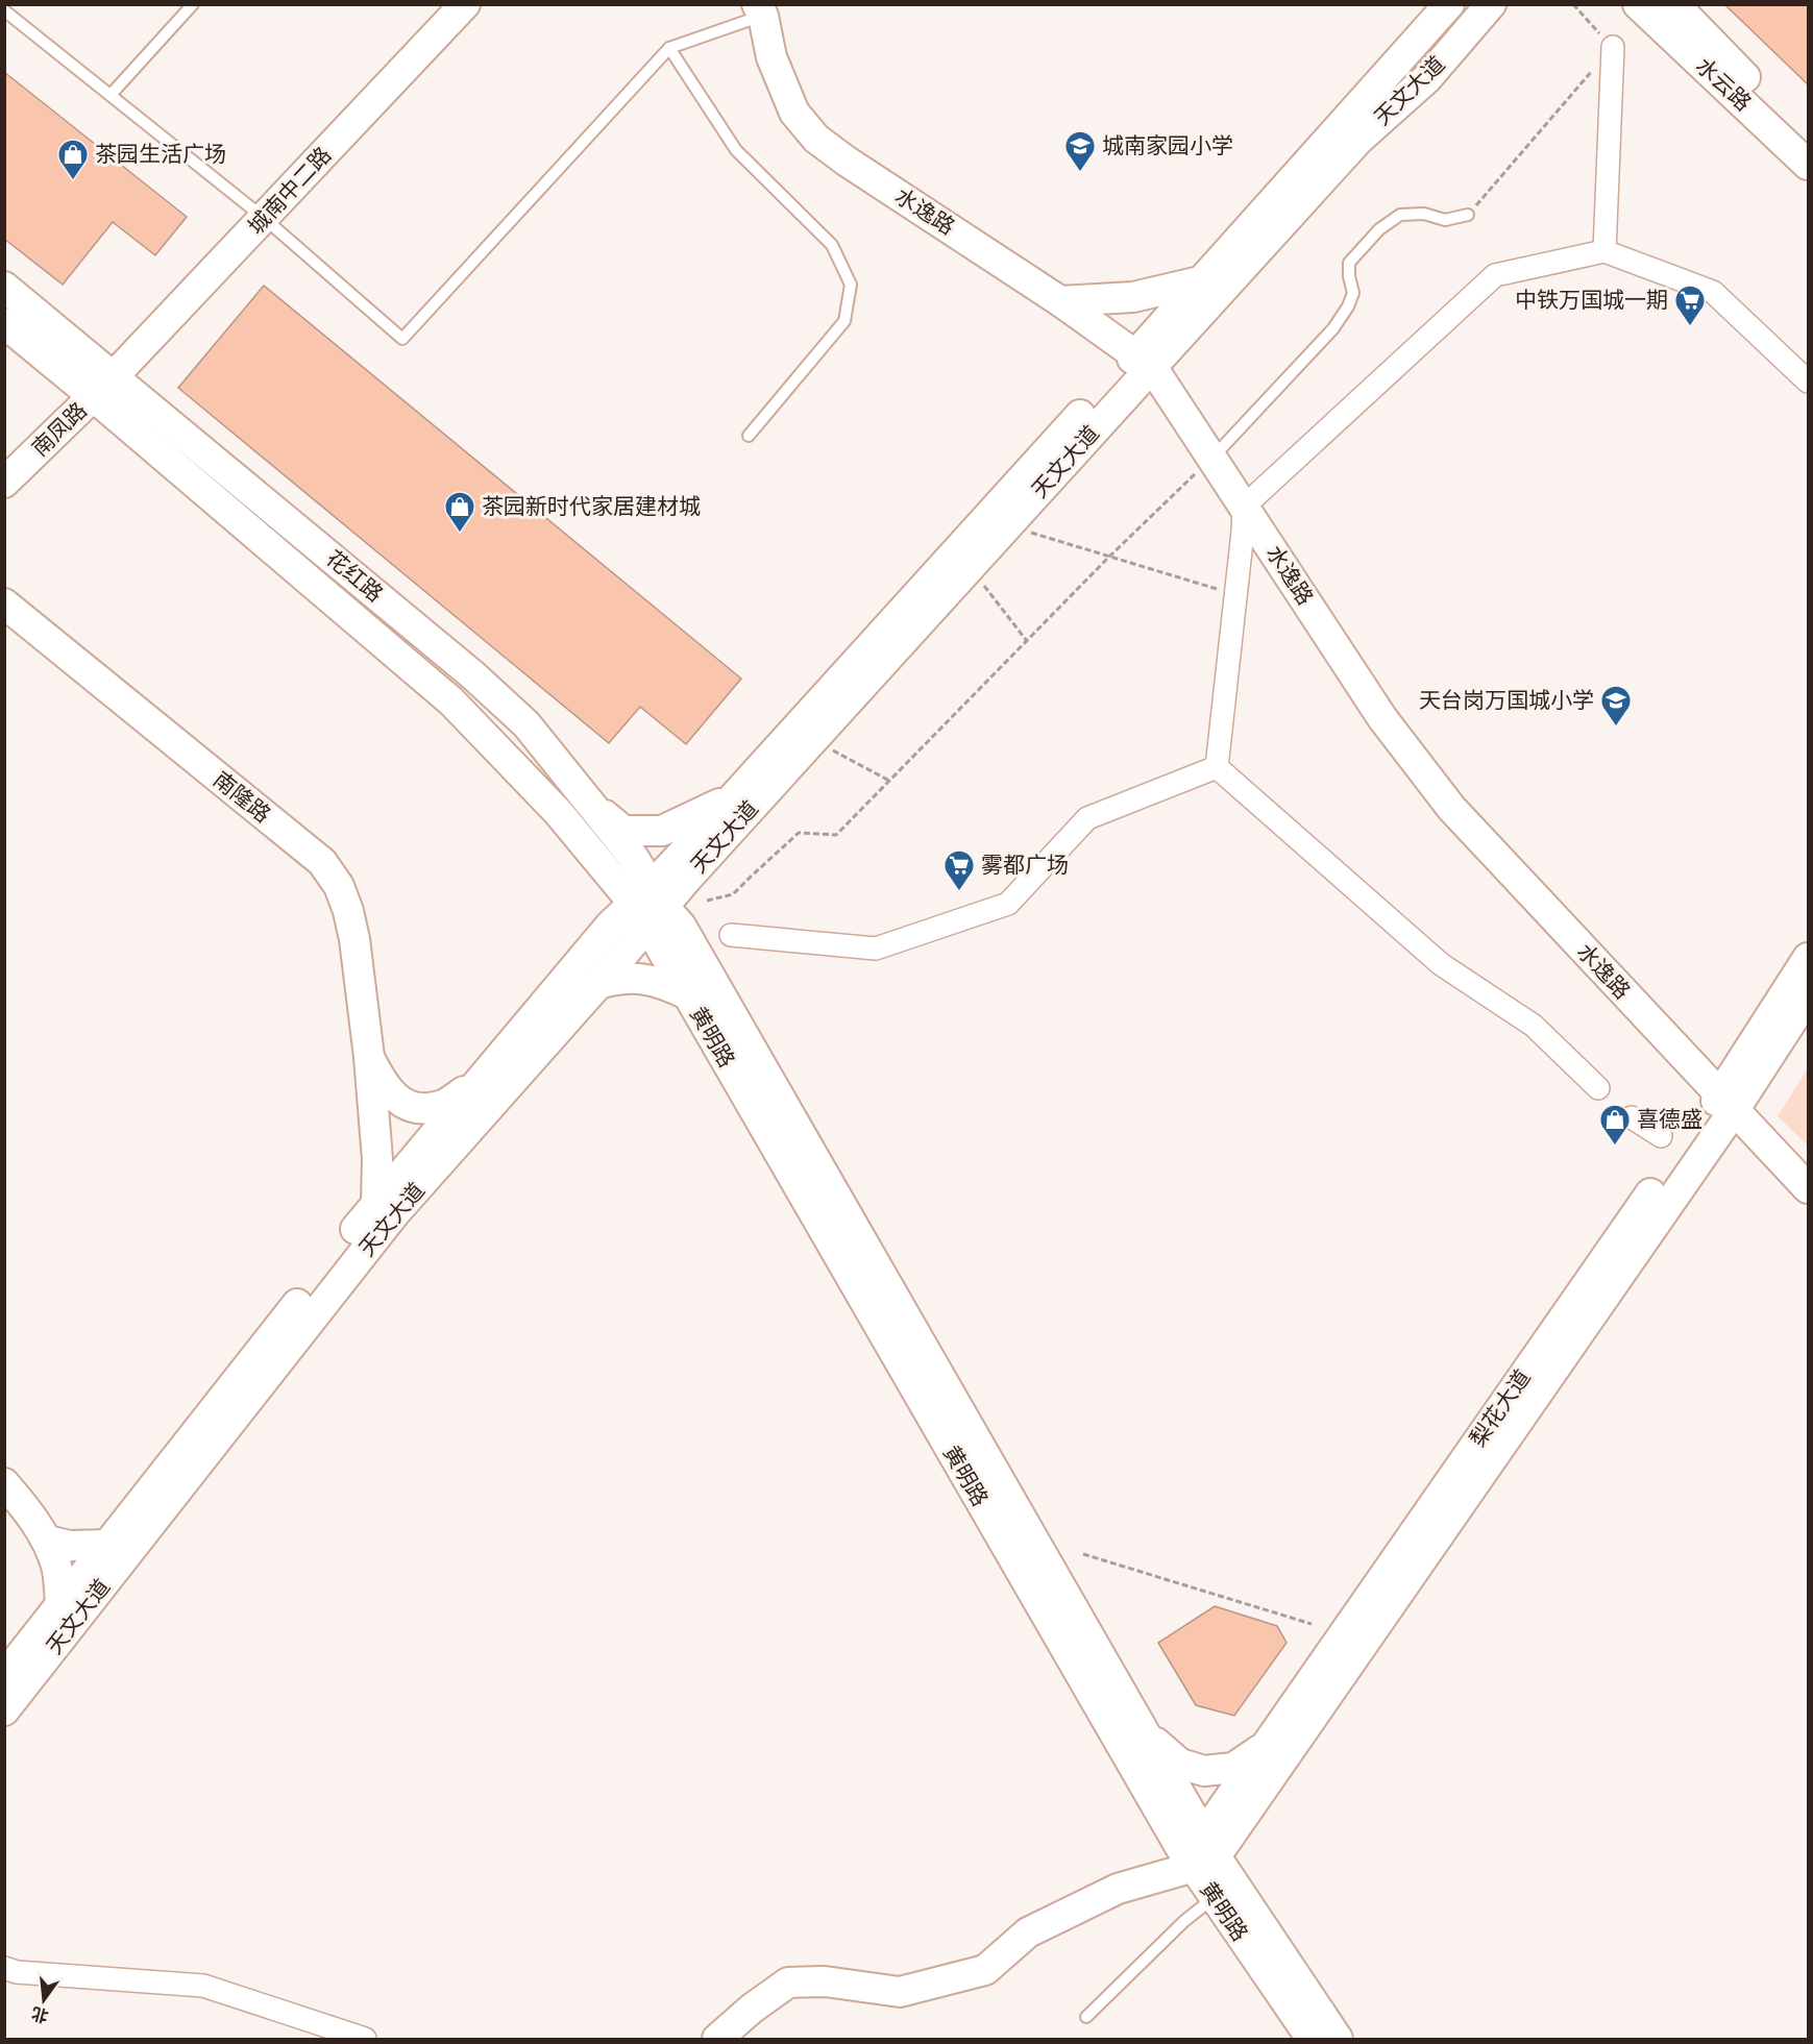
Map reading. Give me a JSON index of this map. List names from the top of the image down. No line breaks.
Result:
{"streets":{"main road":["水云路","天文大道","城南中二路","水逸路","南凤路","花红路","南隆路","黄明路","梨花大道"]},"crossings":[["天文大道","水逸路"],["天文大道","花红路"],["天文大道","南隆路"],["天文大道","黄明路"],["城南中二路","南凤路"],["城南中二路","花红路"],["水逸路","梨花大道"],["南凤路","花红路"],["花红路","黄明路"],["黄明路","梨花大道"]],"places":{"school or university":["城南家园小学","天台岗万国城小学"],"shop":["茶园生活广场","茶园新时代家居建材城","喜德盛"],"supermarket":["中铁万国城一期","雾都广场"]},"north":"bottom"}
